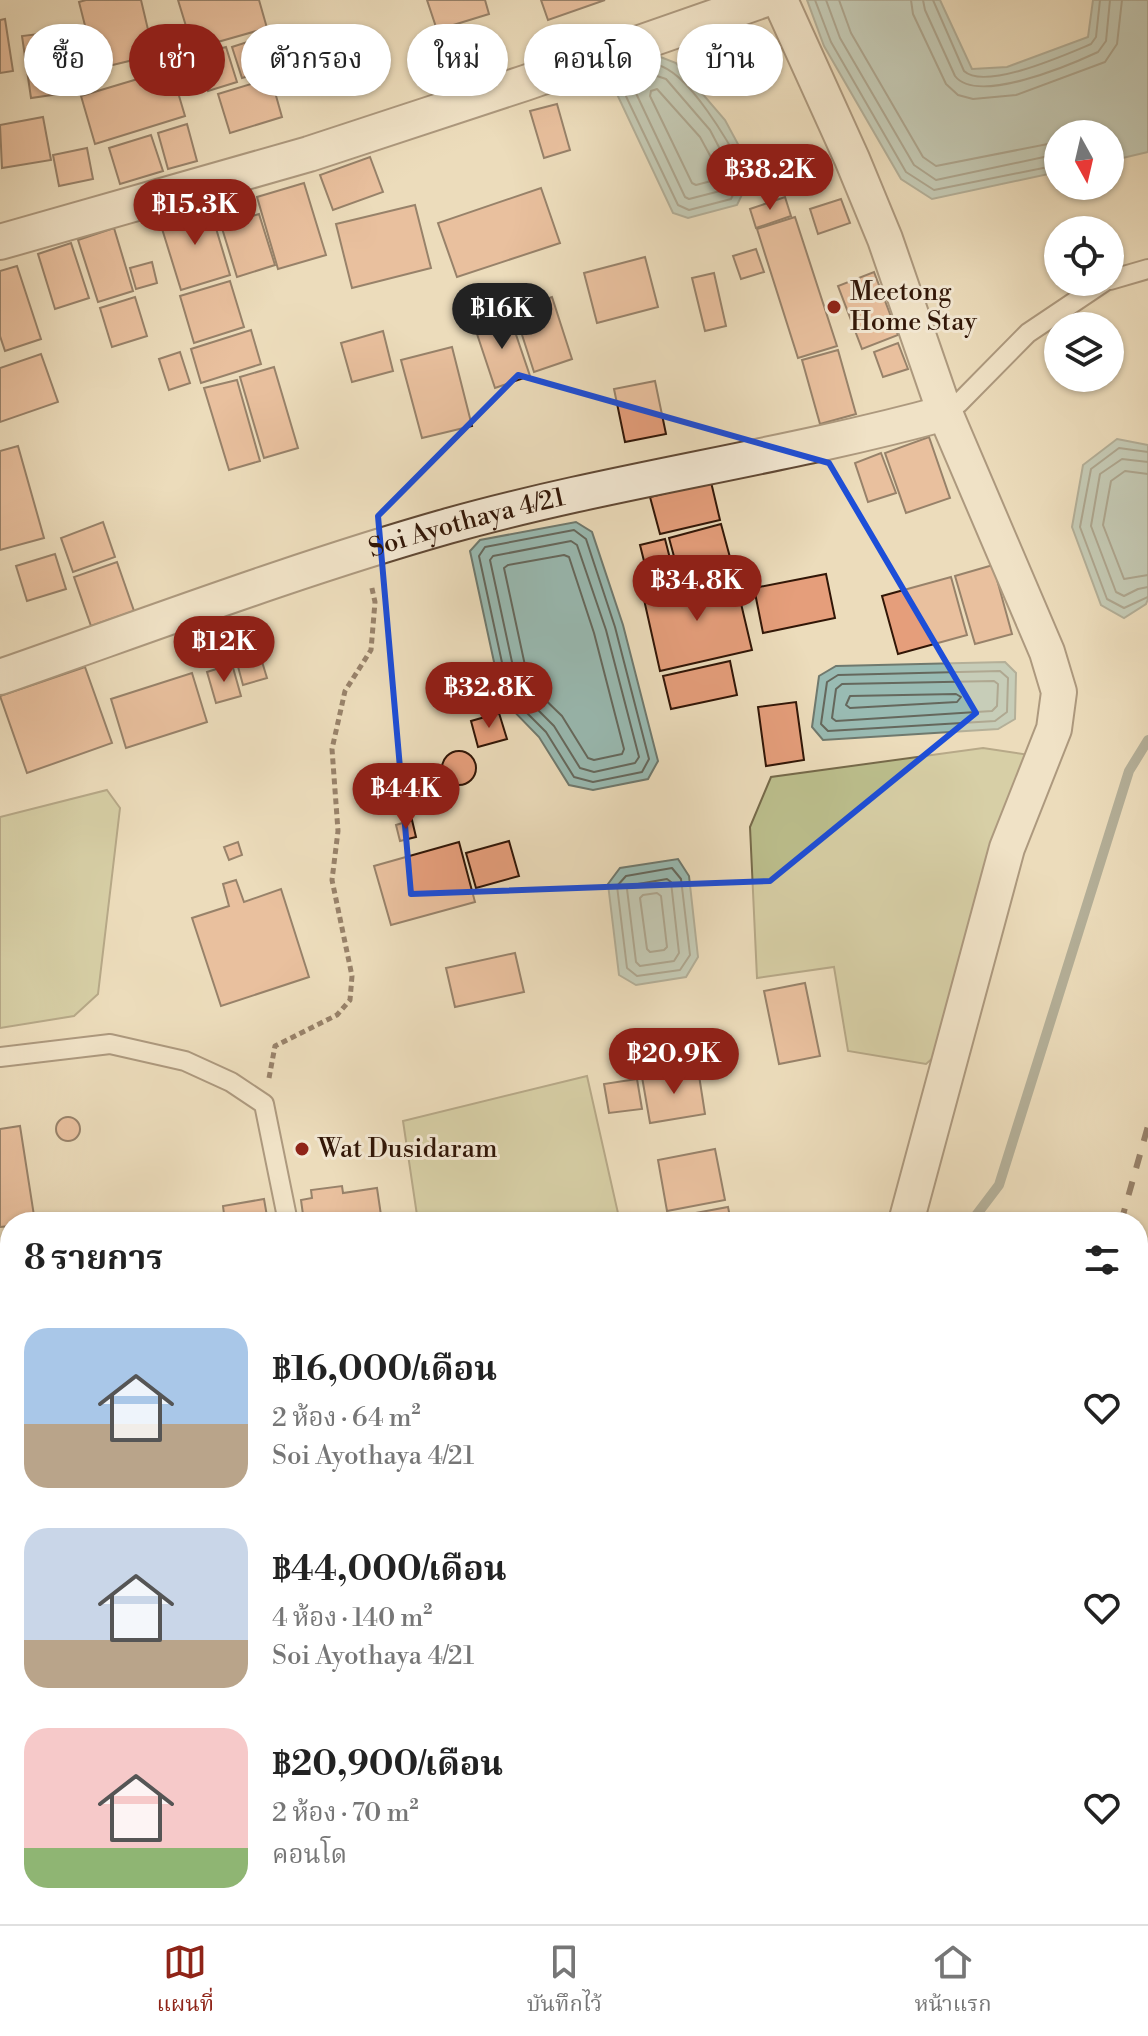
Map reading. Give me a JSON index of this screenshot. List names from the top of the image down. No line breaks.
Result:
{"streets":{"street":["Soi Ayothaya 4/21"]},"places":["Meetong Home Stay","Wat Dusidaram"],"north":"bottom","page":{"chip":["ซื้อ","เช่า","ตัวกรอง","ใหม่","คอนโด","บ้าน"],"price":["฿38.2K","฿15.3K","฿16K","฿34.8K","฿12K","฿32.8K","฿44K","฿20.9K"],"heading":"8 รายการ","list":[{"name":"฿16,000/เดือน","note":"2 ห้อง · 64 m² · Soi Ayothaya 4/21"},{"name":"฿44,000/เดือน","note":"4 ห้อง · 140 m² · Soi Ayothaya 4/21"},{"name":"฿20,900/เดือน","note":"2 ห้อง · 70 m² · คอนโด"}],"tabs":["แผนที่","บันทึกไว้","หน้าแรก"]}}
